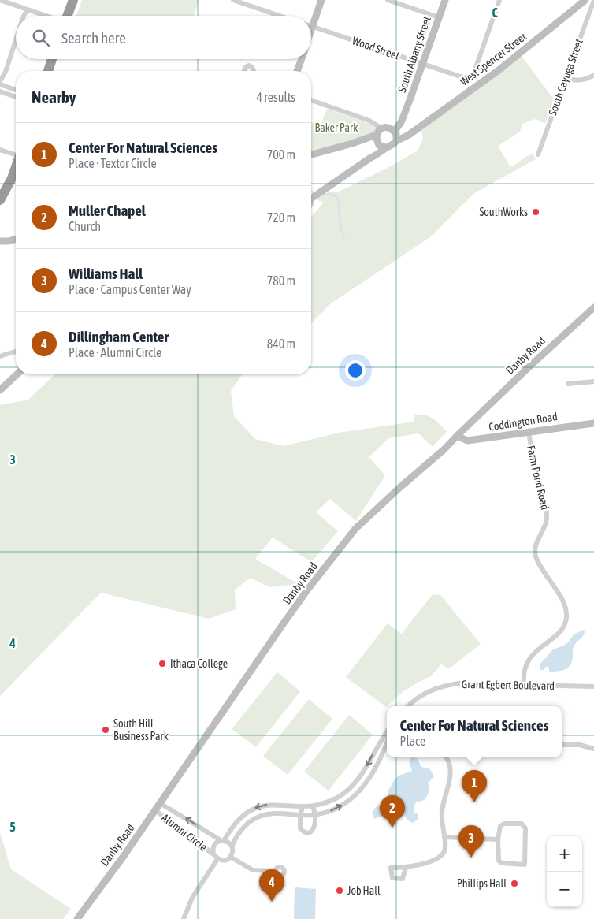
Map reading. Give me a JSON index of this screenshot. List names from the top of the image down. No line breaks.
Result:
{"streets":{"street":["Wood Street","South Albany Street","West Spencer Street","South Cayuga Street","Danby Road","Coddington Road","Farm Pond Road","Grant Egbert Boulevard","Alumni Circle"]},"crossings":[["Wood Street","South Albany Street"],["South Albany Street","West Spencer Street"],["Danby Road","Coddington Road"],["Danby Road","Alumni Circle"],["Coddington Road","Farm Pond Road"],["Farm Pond Road","Grant Egbert Boulevard"]],"parks":["Baker Park"],"places":["SouthWorks","Ithaca College","South Hill Business Park","Phillips Hall","Job Hall"],"page":{"search":"Search here","heading":["Nearby","4 results"],"list":[{"mark":"1","name":"Center For Natural Sciences","note":"Place · Textor Circle","value":"700 m"},{"mark":"2","name":"Muller Chapel","note":"Church","value":"720 m"},{"mark":"3","name":"Williams Hall","note":"Place · Campus Center Way","value":"780 m"},{"mark":"4","name":"Dillingham Center","note":"Place · Alumni Circle","value":"840 m"}],"popup":["Center For Natural Sciences","Place"],"pins":["1","2","3","4"],"map_buttons":["+","−"]},"grid":{"columns":["C"],"rows":["3","4","5"]}}
